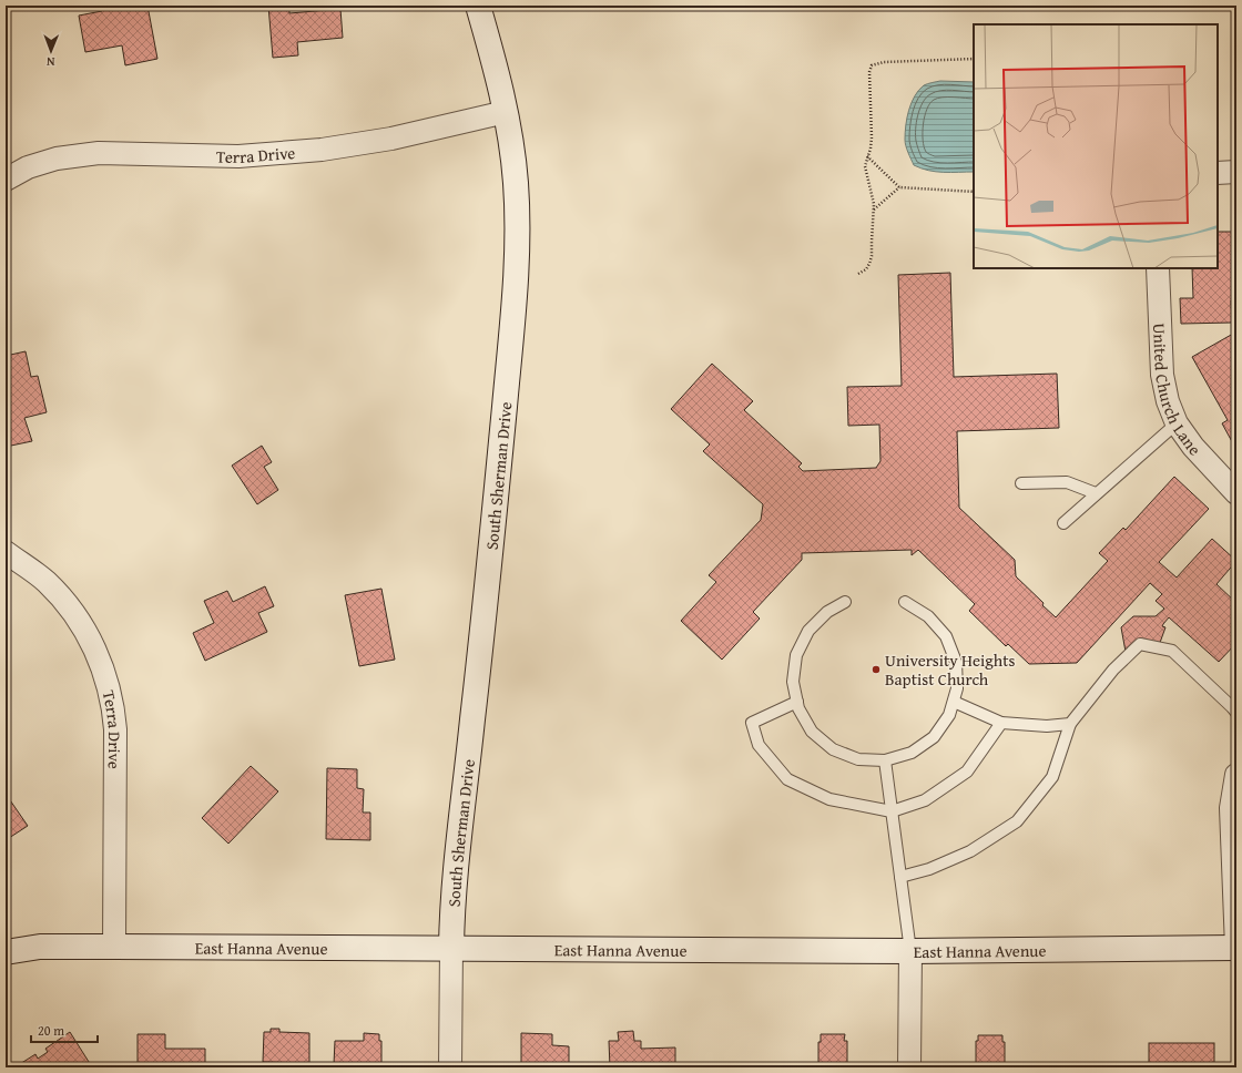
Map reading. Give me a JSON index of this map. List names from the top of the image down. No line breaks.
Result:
{"streets":{"main road":["South Sherman Drive","East Hanna Avenue"],"street":["Terra Drive","United Church Lane"]},"crossings":[["Terra Drive","South Sherman Drive"],["Terra Drive","East Hanna Avenue"],["South Sherman Drive","East Hanna Avenue"]],"places":["University Heights Baptist Church"],"scale_bar":"20 m","north":"bottom"}
